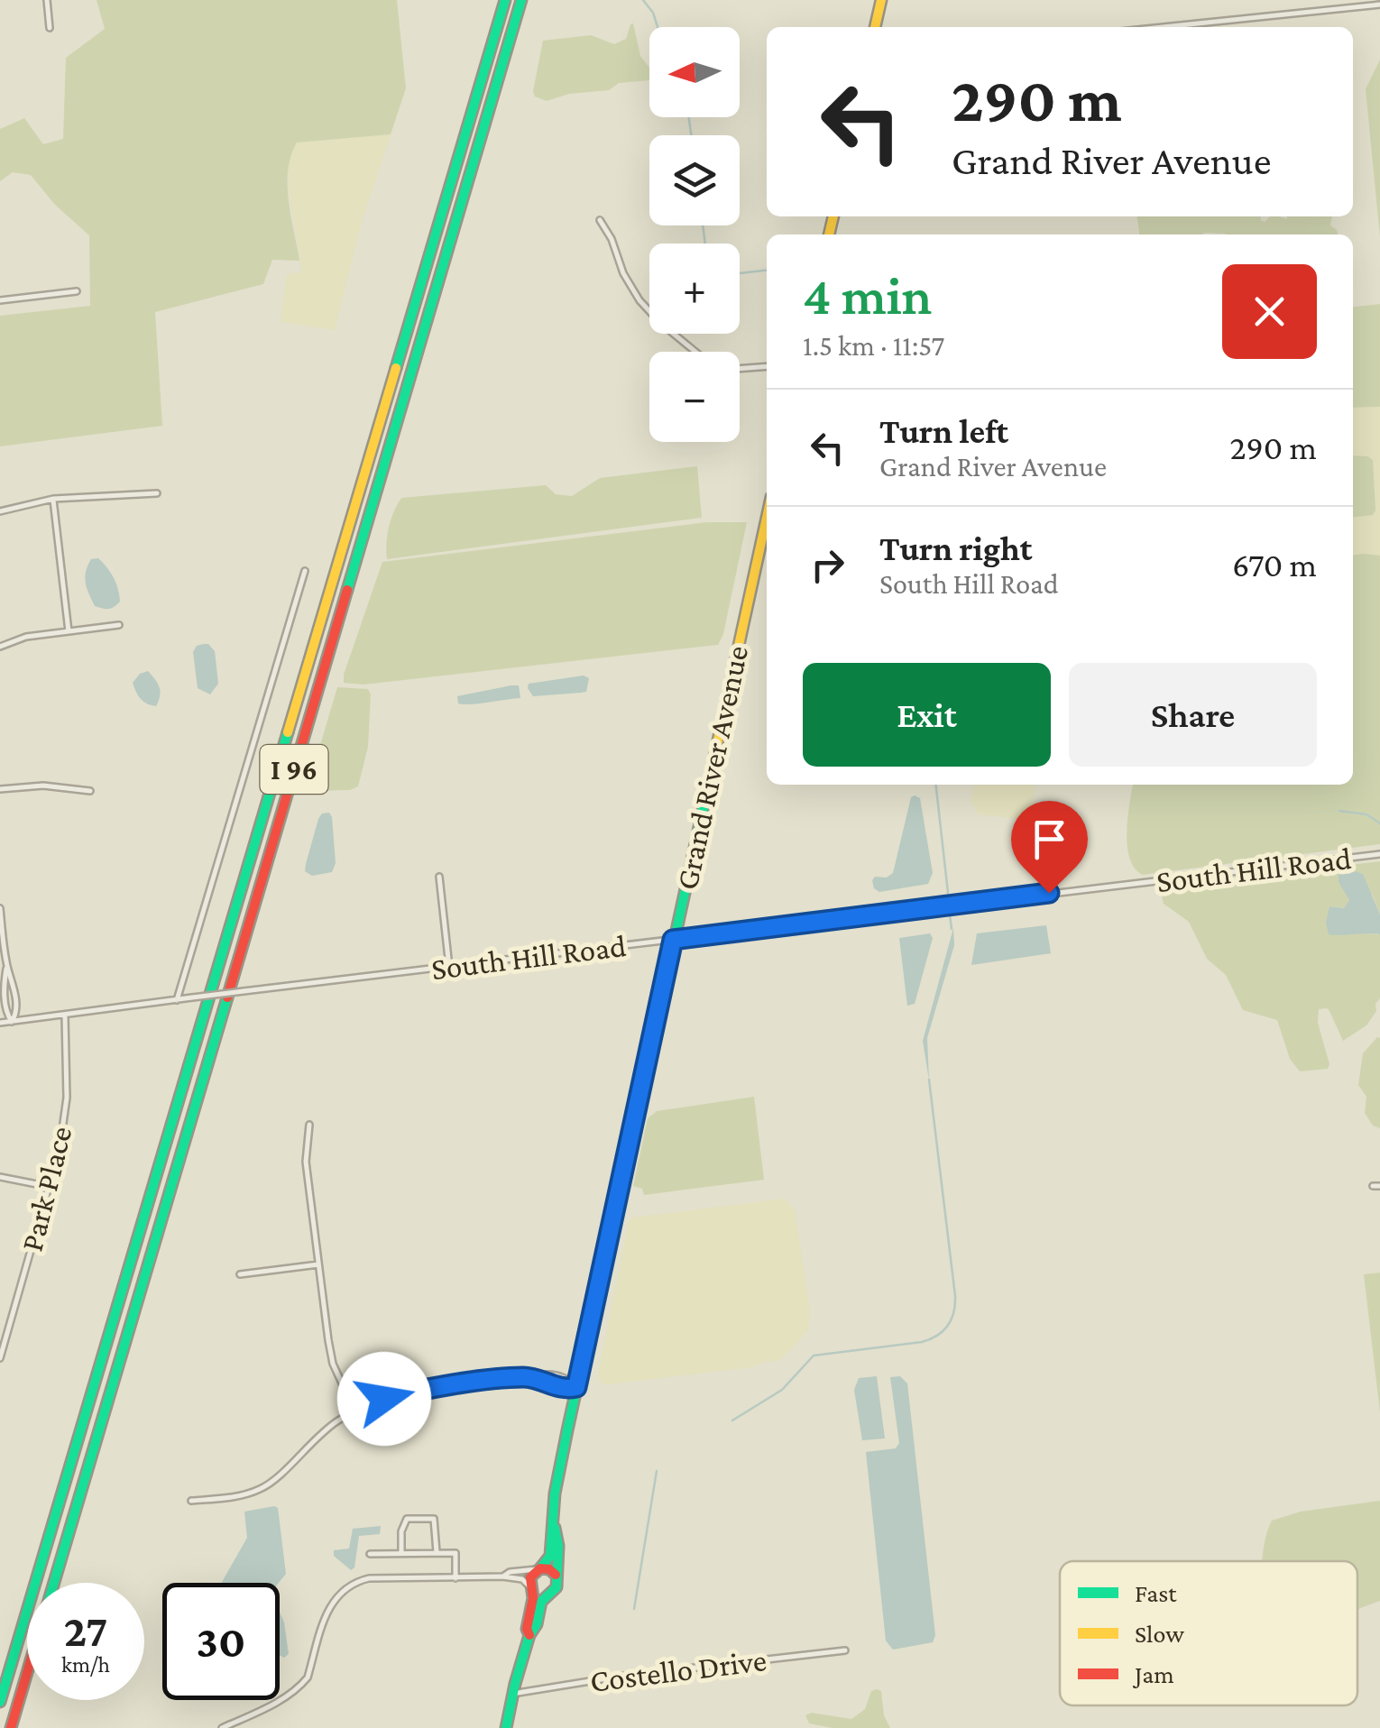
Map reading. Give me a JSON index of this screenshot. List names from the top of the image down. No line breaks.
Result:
{"streets":{"main road":["Grand River Avenue","I 96"],"street":["South Hill Road","Park Place","Costello Drive"]},"crossings":[["Grand River Avenue","South Hill Road"],["South Hill Road","Park Place"]],"legend":["Fast","Slow","Jam"],"north":"left","page":{"map_buttons":["+","−"],"turn":["290 m","Grand River Avenue"],"heading":["4 min","1.5 km · 11:57"],"list":[{"name":"Turn left","note":"Grand River Avenue","value":"290 m"},{"name":"Turn right","note":"South Hill Road","value":"670 m"}],"buttons":["Exit","Share"],"speed":"27 km/h","limit":"30"}}
